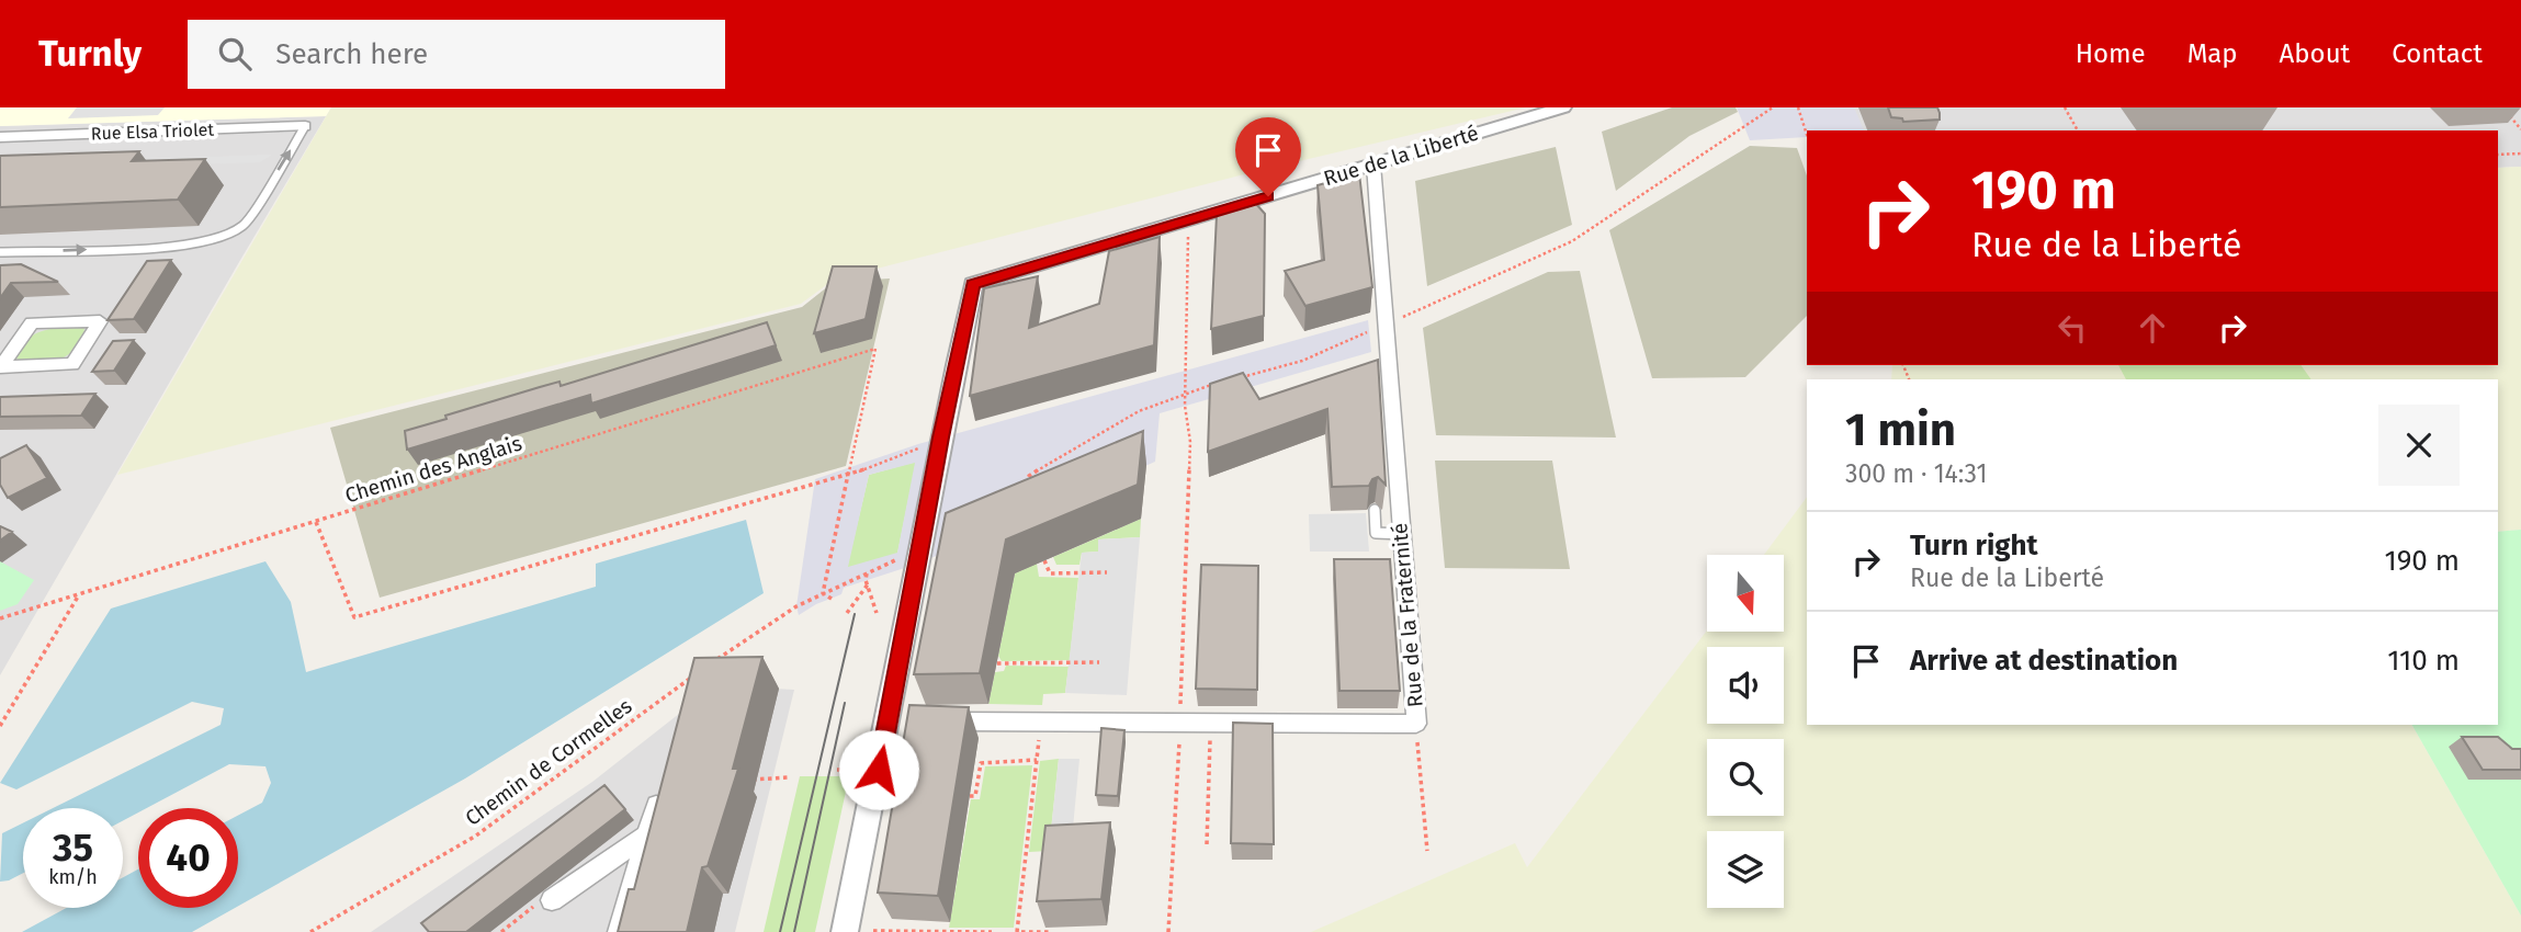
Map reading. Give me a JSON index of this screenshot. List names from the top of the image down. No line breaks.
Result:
{"streets":{"street":["Rue Elsa Triolet","Rue de la Liberté","Rue de la Fraternité"],"path":["Chemin des Anglais","Chemin de Cormelles"]},"crossings":[["Rue de la Liberté","Rue de la Fraternité"]],"north":"bottom","page":{"header":"Turnly","search":"Search here","nav":["Home","Map","About","Contact"],"turn":["190 m","Rue de la Liberté"],"heading":["1 min","300 m · 14:31"],"list":[{"name":"Turn right","note":"Rue de la Liberté","value":"190 m"},{"name":"Arrive at destination","value":"110 m"}],"speed":"35 km/h","limit":"40"}}
